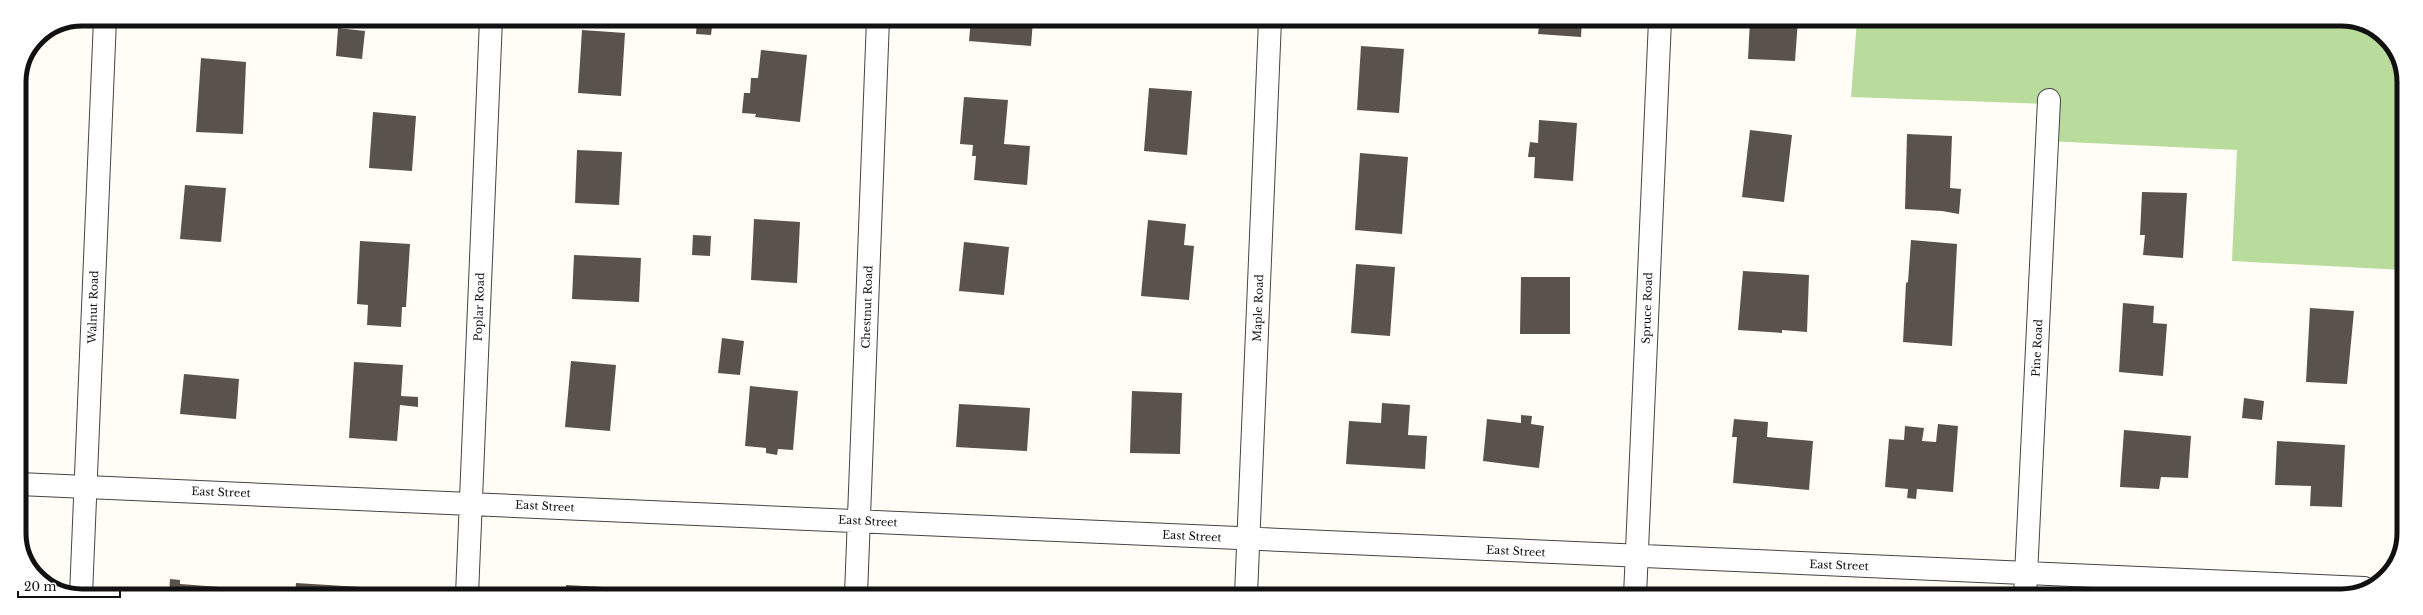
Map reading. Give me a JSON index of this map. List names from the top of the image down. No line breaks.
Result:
{"streets":{"street":["Walnut Road","Poplar Road","Chestnut Road","Maple Road","Spruce Road","Pine Road","East Street"]},"crossings":[["Walnut Road","East Street"],["Poplar Road","East Street"],["Chestnut Road","East Street"],["Maple Road","East Street"],["Spruce Road","East Street"],["Pine Road","East Street"]],"scale_bar":"20 m"}
